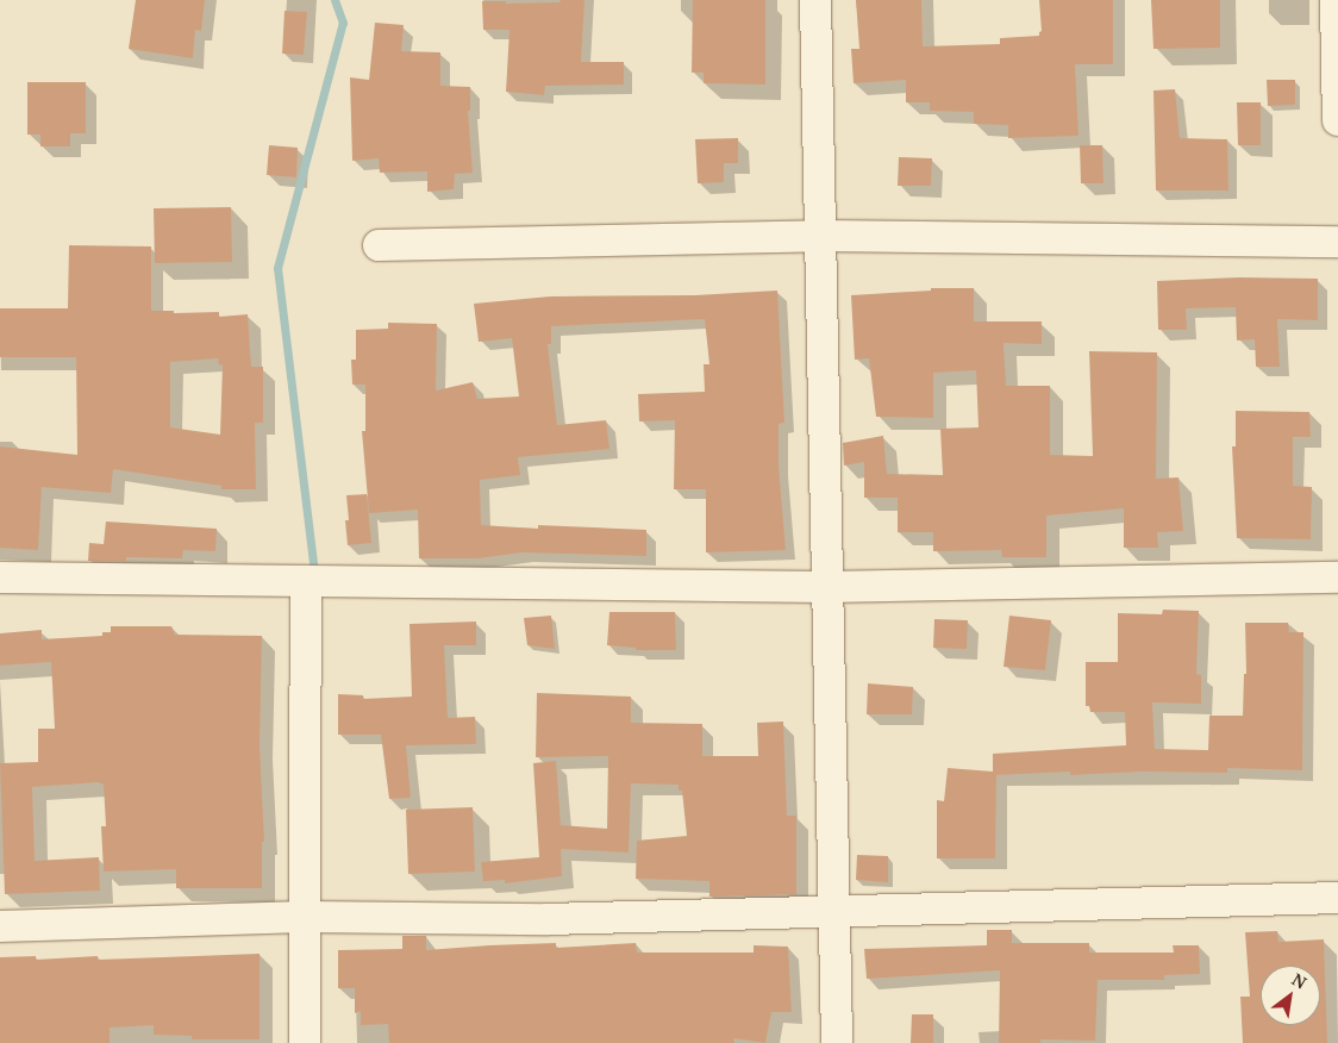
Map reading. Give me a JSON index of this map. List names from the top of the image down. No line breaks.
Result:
{"north":"top right"}
